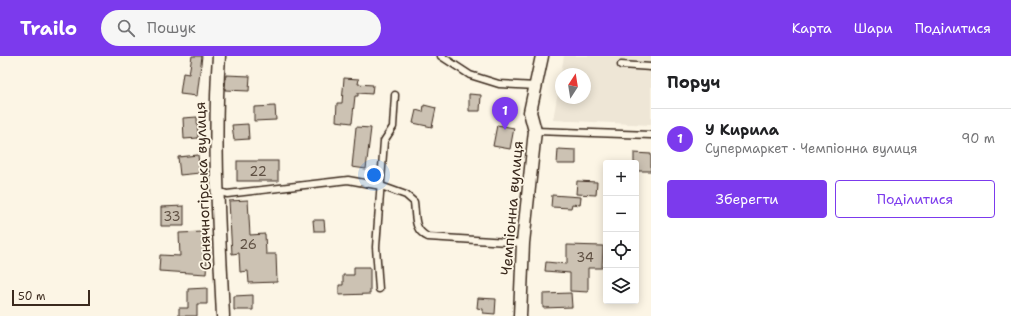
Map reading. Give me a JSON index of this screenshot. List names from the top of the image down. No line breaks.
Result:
{"streets":{"street":["Сонячногірська вулиця","Чемпіонна вулиця"]},"house_numbers":["22","33","26","34"],"scale_bar":"50 m","north":"top","page":{"header":"Trailo","search":"Пошук","nav":["Карта","Шари","Поділитися"],"heading":"Поруч","pins":"1","list":[{"mark":"1","name":"У Кирила","note":"Супермаркет · Чемпіонна вулиця","value":"90 m"}],"map_buttons":["+","−"],"buttons":["Зберегти","Поділитися"],"scale":"50 m"}}
